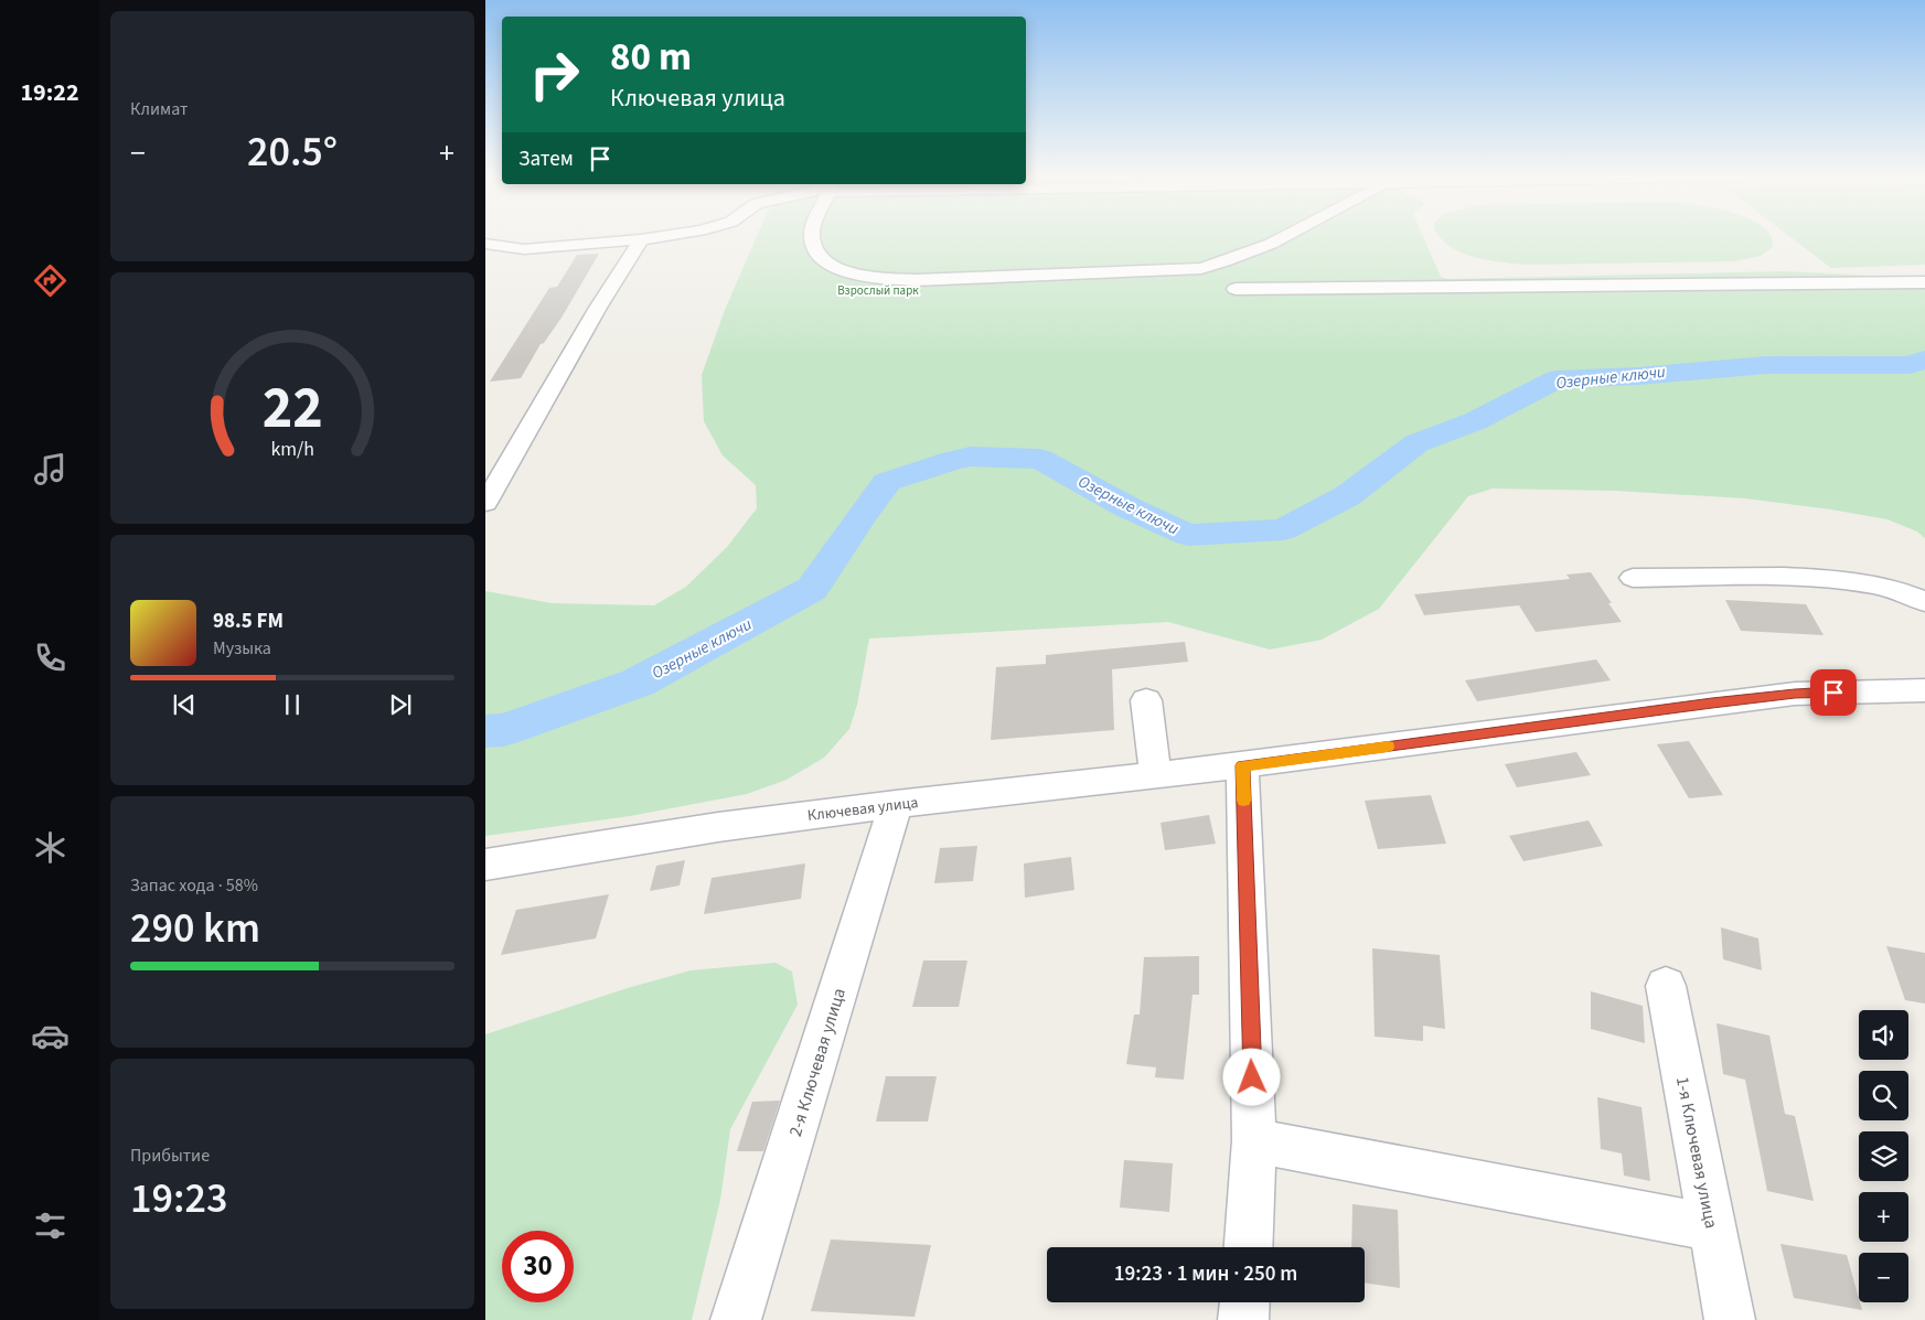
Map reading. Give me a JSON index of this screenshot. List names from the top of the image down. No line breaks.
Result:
{"streets":{"street":["Ключевая улица","2-я Ключевая улица","1-я Ключевая улица"]},"crossings":[["Ключевая улица","2-я Ключевая улица"]],"water":["Озерные ключи"],"parks":["Взрослый парк"],"page":{"tabs":"19:22","tile":["Климат",["Запас хода · 58%","290 km"],["Прибытие","19:23"]],"turn":["80 m","Ключевая улица"],"heat":["−","20.5°","+"],"then":"Затем","song":["98.5 FM","Музыка"],"map_buttons":["+","−"],"limit":"30","trip":"19:23 · 1 мин · 250 m","gauge":["22","km/h"]}}
